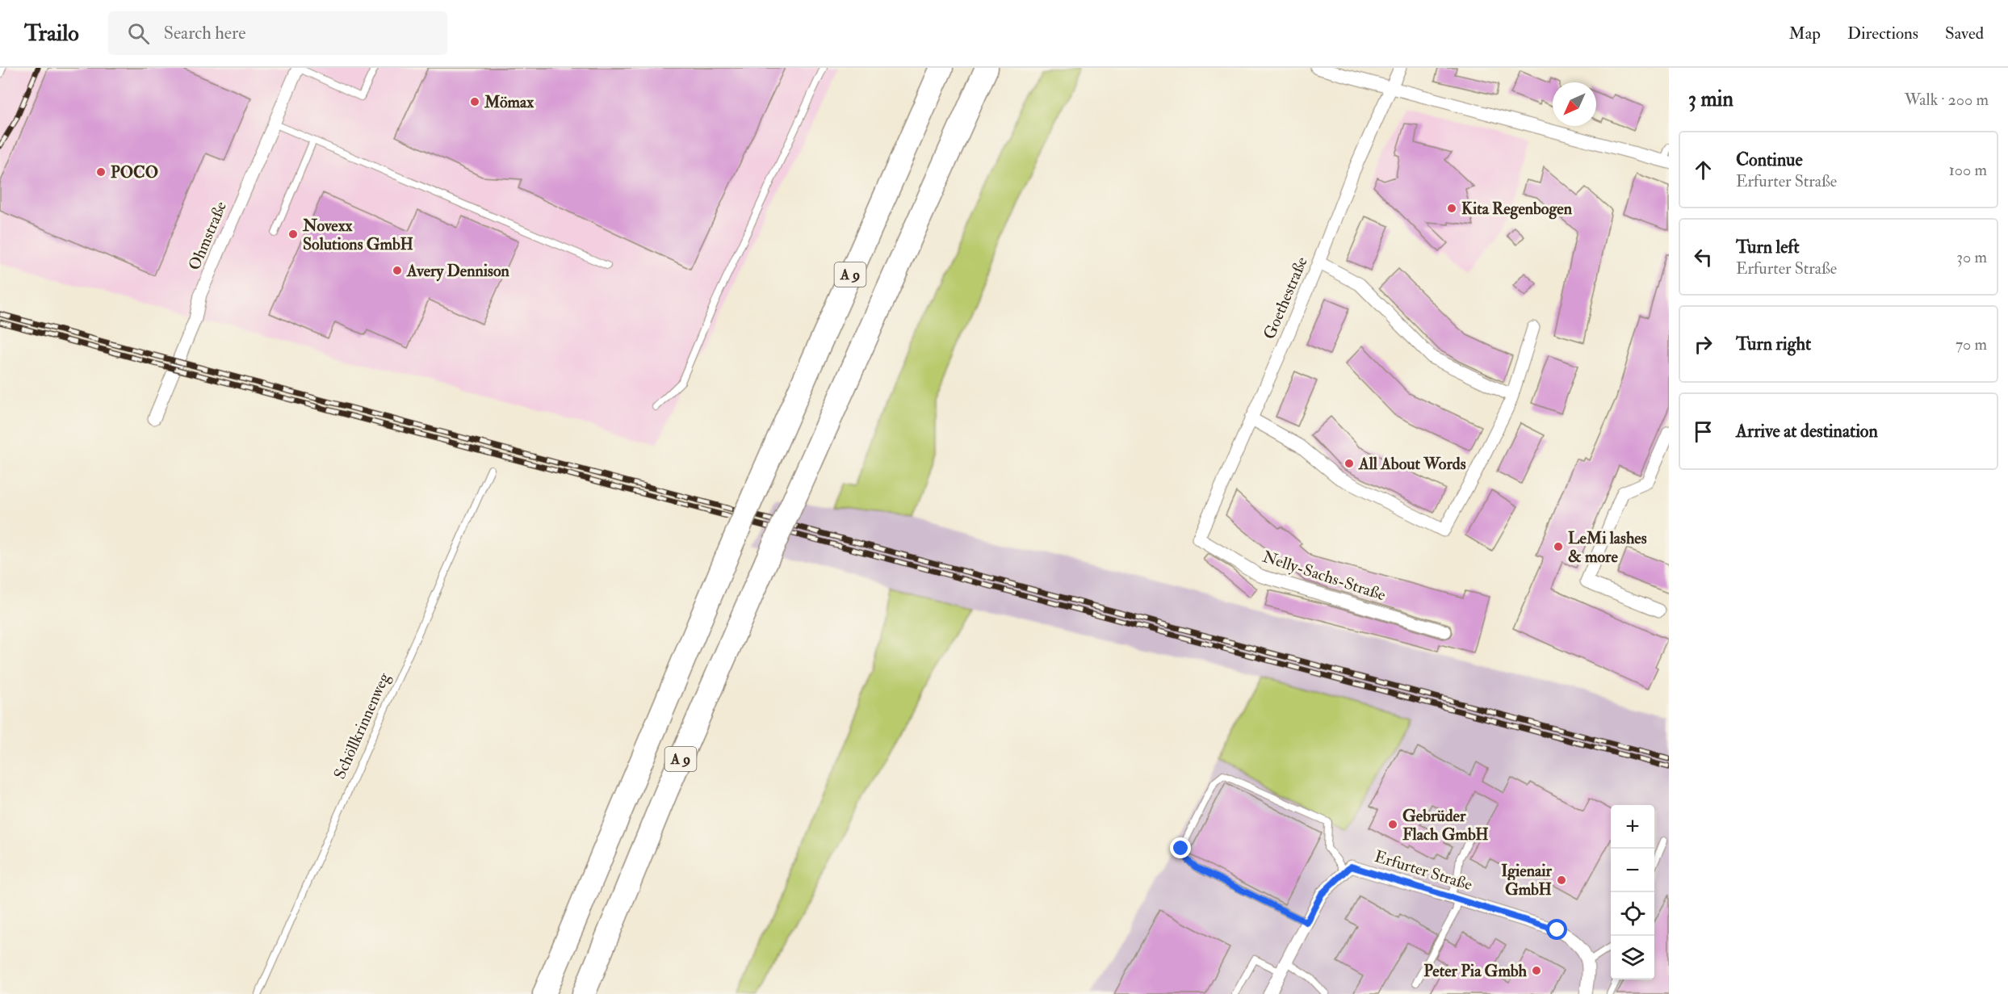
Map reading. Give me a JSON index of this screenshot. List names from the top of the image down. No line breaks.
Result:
{"streets":{"highway":["A 9"],"street":["Ohmstraße","Goethestraße","Nelly-Sachs-Straße","Erfurter Straße"],"lane":["Schöllkrinnenweg"]},"crossings":[["Goethestraße","Nelly-Sachs-Straße"]],"places":["Mömax","POCO","Kita Regenbogen","Novexx Solutions GmbH","Avery Dennison","All About Words","LeMi lashes & more","Gebrüder Flach GmbH","Igienair GmbH","Peter Pia Gmbh"],"north":"bottom left","page":{"header":"Trailo","search":"Search here","nav":["Map","Directions","Saved"],"heading":["3 min","Walk · 200 m"],"list":[["Continue","Erfurter Straße","100 m"],["Turn left","Erfurter Straße","30 m"],["Turn right","70 m"],"Arrive at destination"],"map_buttons":["+","−"]}}
